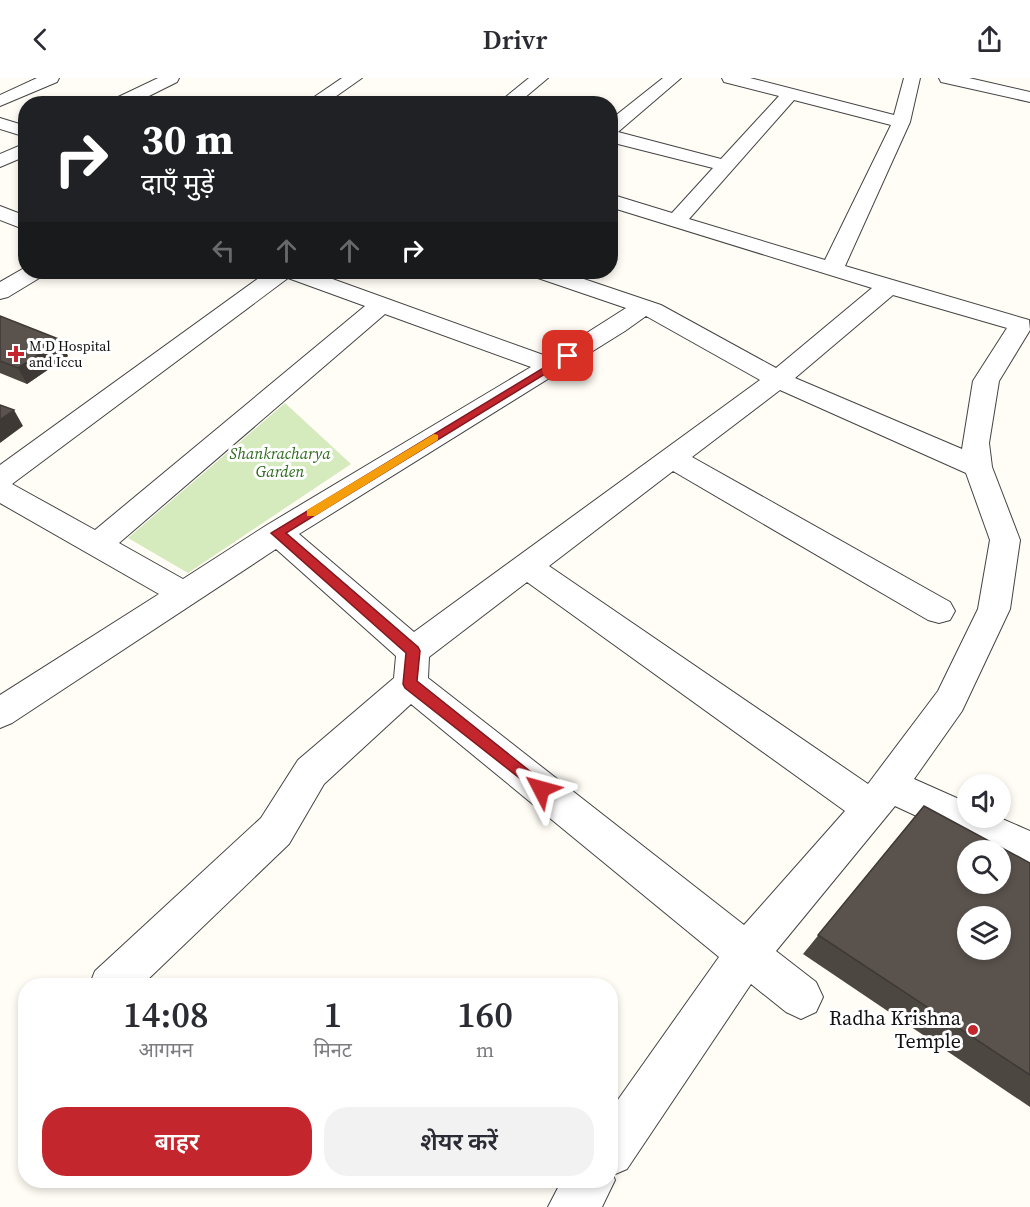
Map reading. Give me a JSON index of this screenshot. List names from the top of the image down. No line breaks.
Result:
{"parks":["Shankracharya Garden"],"places":{"health":["M D Hospital and Iccu"],"other":["Radha Krishna Temple"]},"page":{"header":"Drivr","turn":["30 m","दाएँ मुड़ें"],"eta":["14:08","आगमन","1","मिनट","160","m"],"buttons":["बाहर","शेयर करें"]}}
